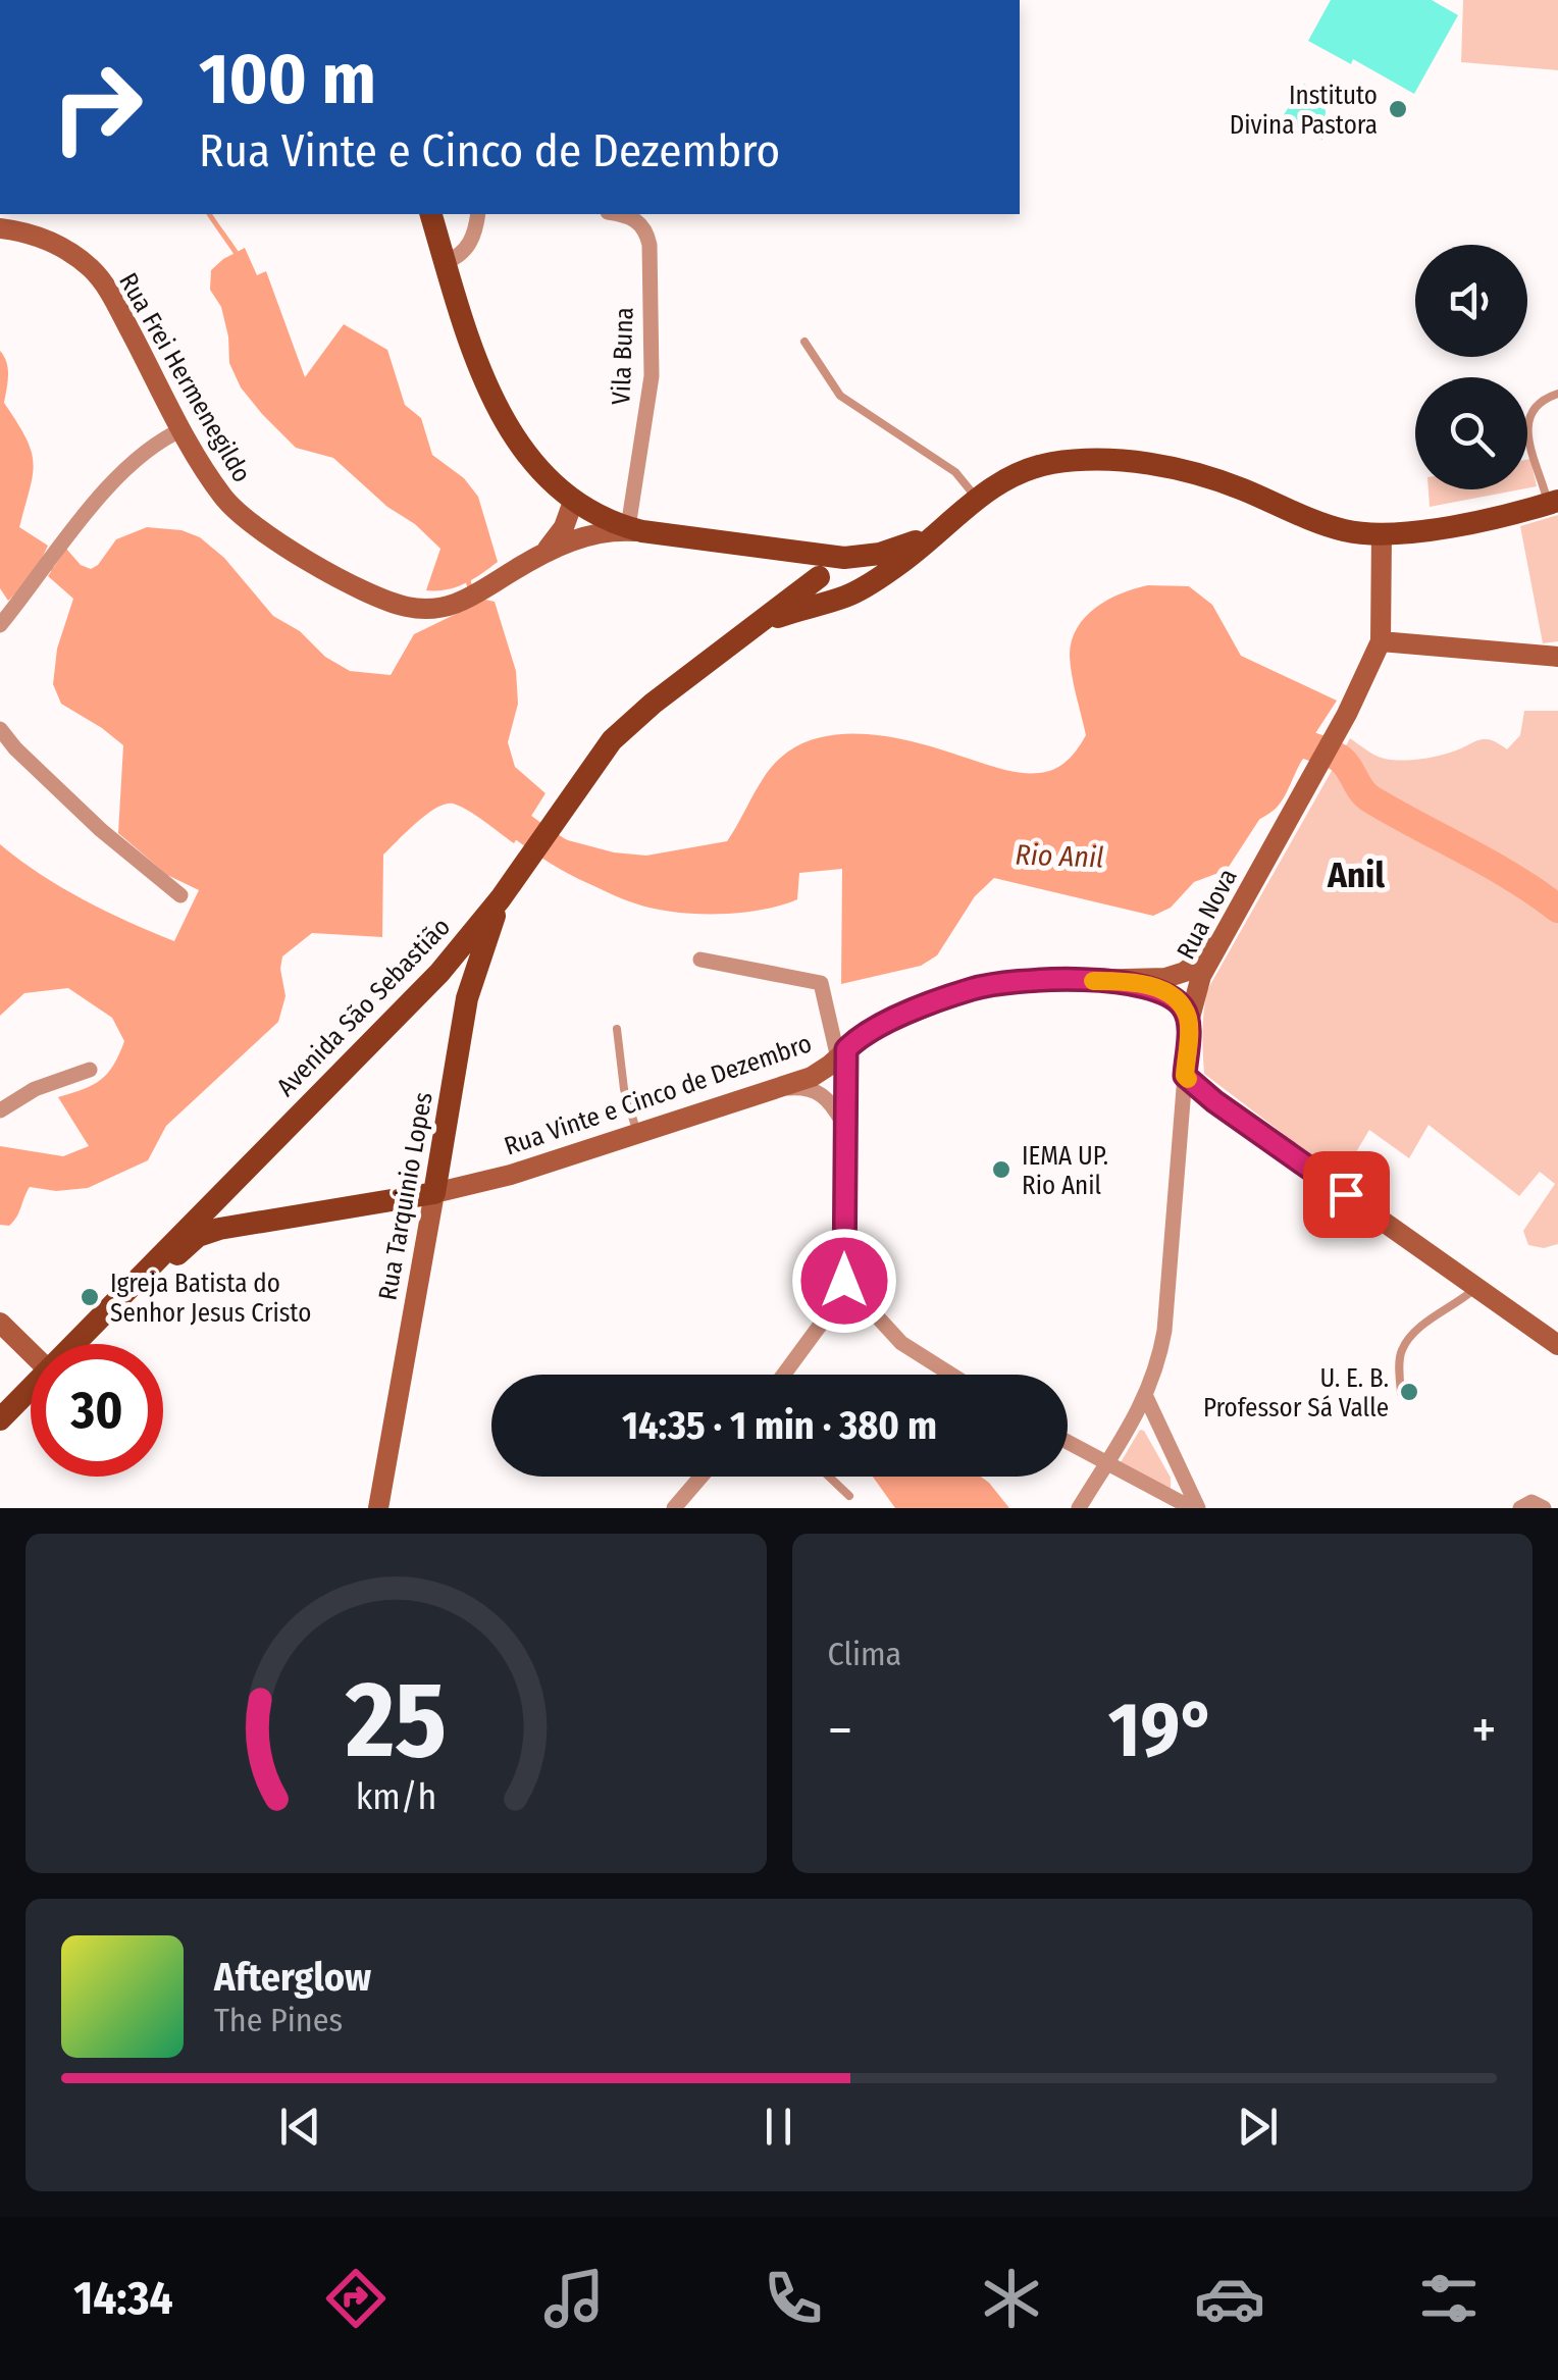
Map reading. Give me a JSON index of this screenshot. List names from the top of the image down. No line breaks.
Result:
{"streets":{"main road":["Avenida São Sebastião","Rua Vinte e Cinco de Dezembro","Rua Tarquinio Lopes"],"street":["Vila Buna","Rua Frei Hermenegildo","Rua Nova"]},"crossings":[["Vila Buna","Rua Frei Hermenegildo"],["Rua Nova","Avenida São Sebastião"],["Rua Nova","Rua Vinte e Cinco de Dezembro"],["Avenida São Sebastião","Rua Vinte e Cinco de Dezembro"],["Avenida São Sebastião","Rua Tarquinio Lopes"],["Rua Vinte e Cinco de Dezembro","Rua Tarquinio Lopes"]],"districts":["Anil"],"water":["Rio Anil"],"places":["Instituto Divina Pastora","IEMA UP. Rio Anil","Igreja Batista do Senhor Jesus Cristo","U. E. B. Professor Sá Valle"],"page":{"turn":["100 m","Rua Vinte e Cinco de Dezembro"],"limit":"30","trip":"14:35 · 1 min · 380 m","tile":"Clima","heat":["−","19°","+"],"song":["Afterglow","The Pines"],"tabs":"14:34","gauge":["25","km/h"]}}
